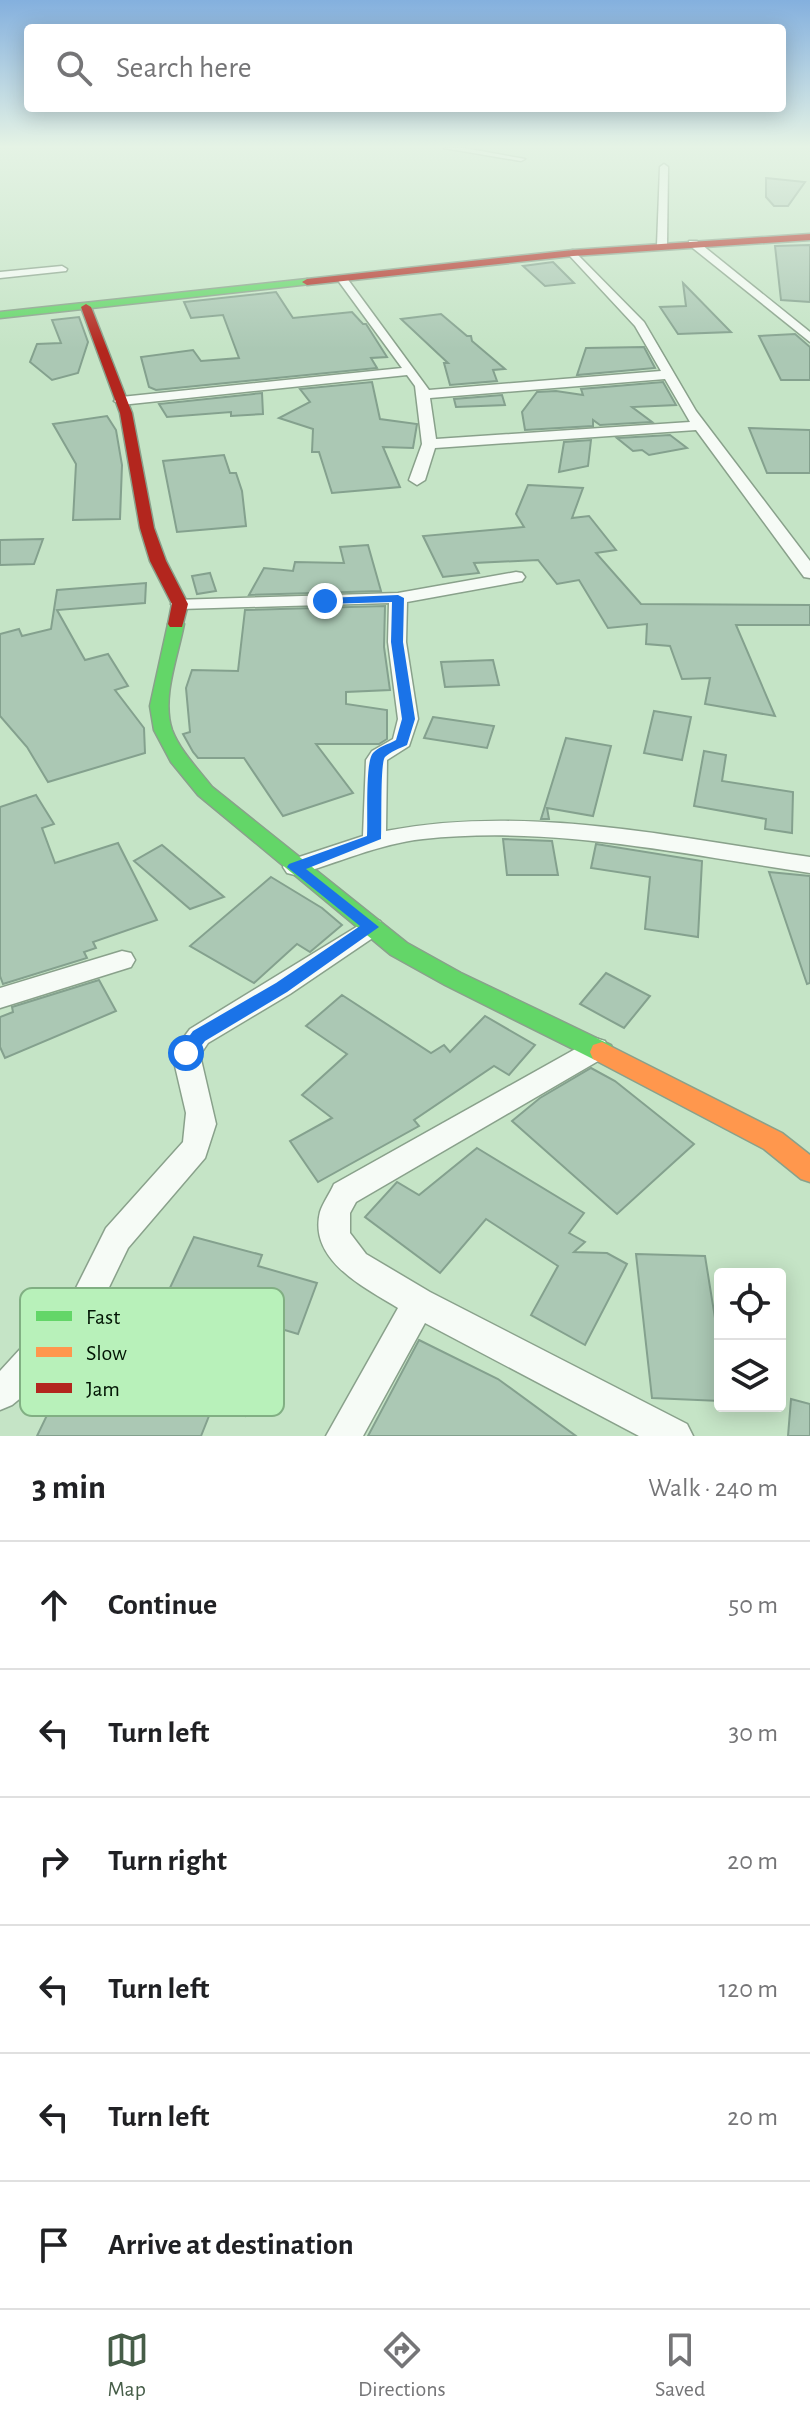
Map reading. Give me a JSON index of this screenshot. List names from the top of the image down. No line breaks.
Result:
{"legend":["Fast","Slow","Jam"],"page":{"search":"Search here","heading":["3 min","Walk · 240 m"],"list":[["Continue","50 m"],["Turn left","30 m"],["Turn right","20 m"],["Turn left","120 m"],["Turn left","20 m"],"Arrive at destination"],"nav":["Map","Directions","Saved"]}}
